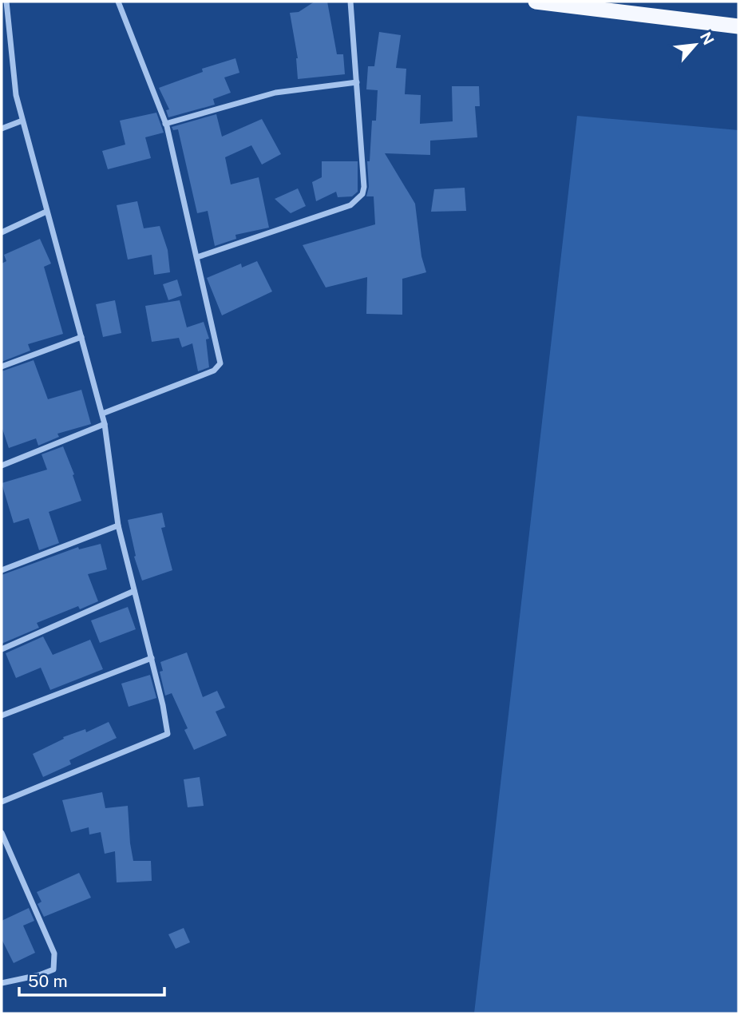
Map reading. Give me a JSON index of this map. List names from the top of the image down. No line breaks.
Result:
{"scale_bar":"50 m","north":"top right"}
